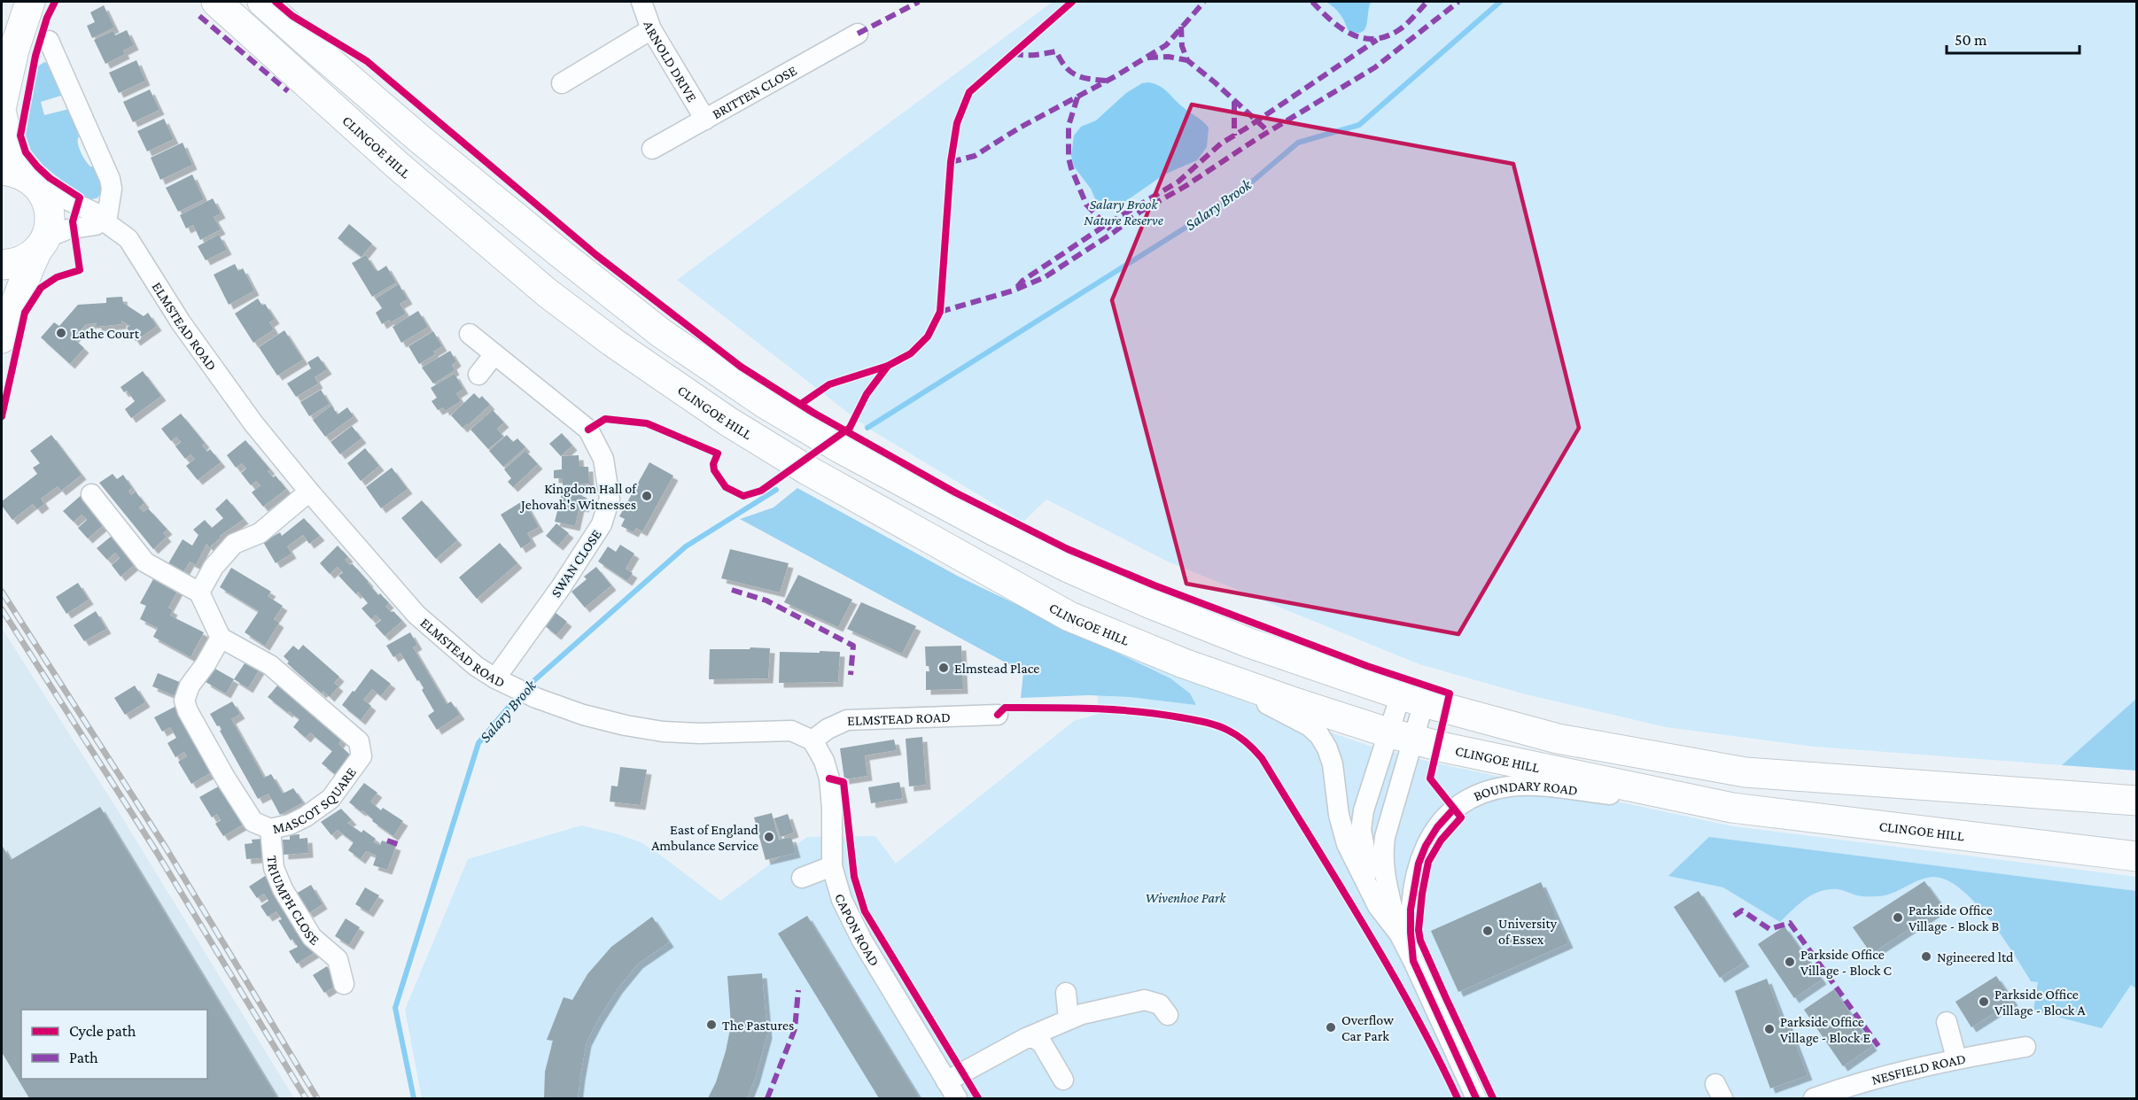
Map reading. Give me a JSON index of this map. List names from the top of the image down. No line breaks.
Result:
{"streets":{"main road":["CLINGOE HILL"],"street":["ARNOLD DRIVE","BRITTEN CLOSE","ELMSTEAD ROAD","SWAN CLOSE","MASCOT SQUARE","BOUNDARY ROAD","TRIUMPH CLOSE","CAPON ROAD","NESFIELD ROAD"]},"crossings":[["ARNOLD DRIVE","BRITTEN CLOSE"],["CLINGOE HILL","BOUNDARY ROAD"],["ELMSTEAD ROAD","SWAN CLOSE"],["ELMSTEAD ROAD","CAPON ROAD"],["MASCOT SQUARE","TRIUMPH CLOSE"]],"water":["Salary Brook"],"parks":["Salary Brook Nature Reserve","Wivenhoe Park"],"places":["Lathe Court","Kingdom Hall of Jehovah's Witnesses","Elmstead Place","East of England Ambulance Service","Parkside Office Village - Block B","University of Essex","Ngineered ltd","Parkside Office Village - Block C","Parkside Office Village - Block A","The Pastures","Overflow Car Park","Parkside Office Village - Block E"],"legend":["Cycle path","Path"],"scale_bar":"50 m"}
